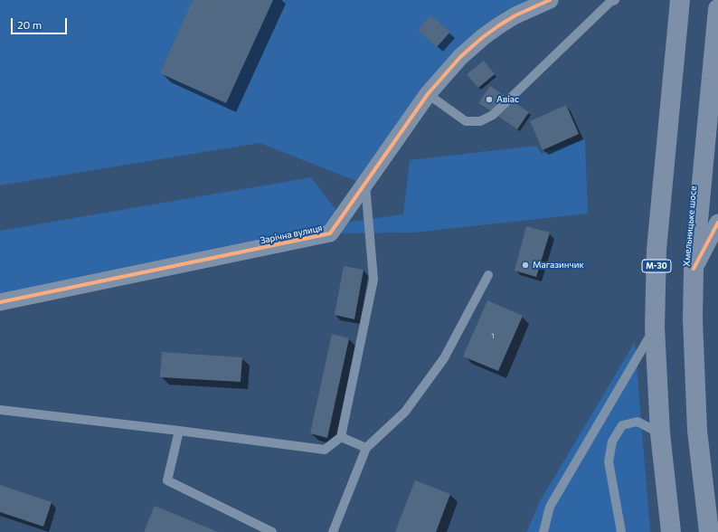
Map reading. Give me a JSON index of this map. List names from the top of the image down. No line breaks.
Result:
{"streets":{"highway":["Хмельницьке шосе","М-30"],"street":["Зарічна вулиця"]},"places":["Авіас","Магазинчик"],"house_numbers":["1"],"scale_bar":"20 m"}
